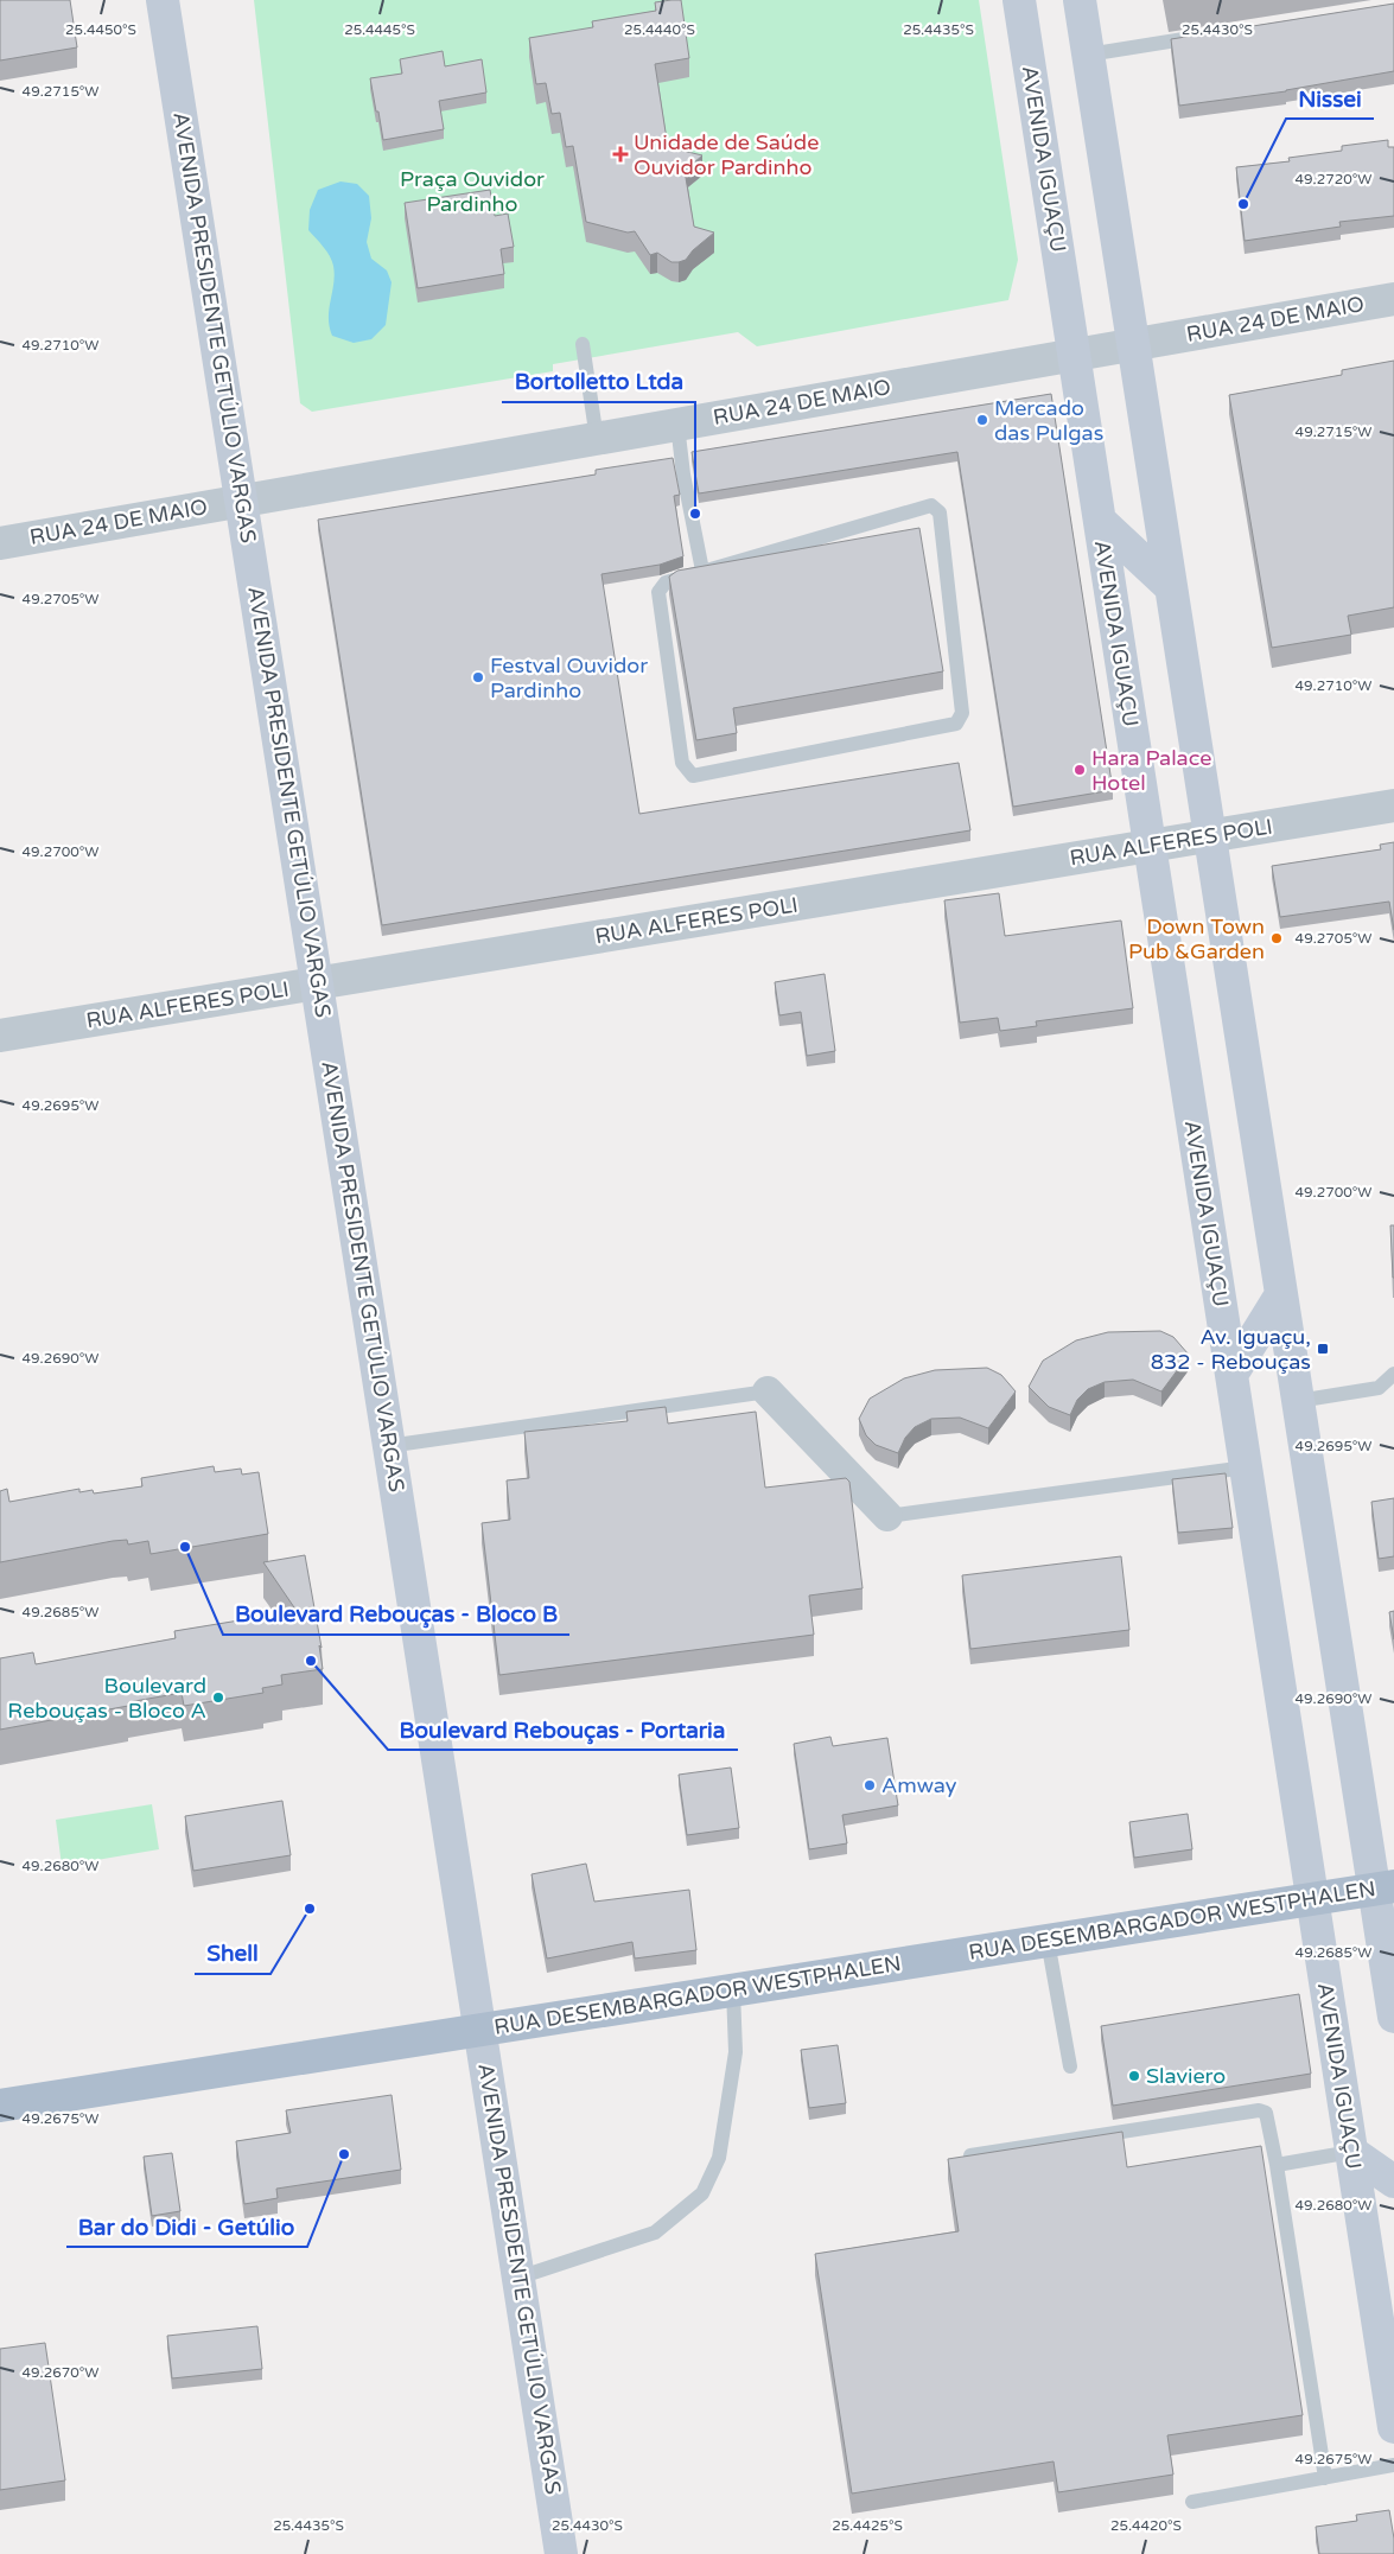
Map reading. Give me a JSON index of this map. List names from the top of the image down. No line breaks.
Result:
{"streets":{"main road":["AVENIDA IGUAÇU","AVENIDA PRESIDENTE GETÚLIO VARGAS","RUA DESEMBARGADOR WESTPHALEN"],"street":["RUA 24 DE MAIO","RUA ALFERES POLI"]},"crossings":[["AVENIDA IGUAÇU","RUA 24 DE MAIO"],["AVENIDA IGUAÇU","RUA ALFERES POLI"],["AVENIDA IGUAÇU","RUA DESEMBARGADOR WESTPHALEN"],["RUA 24 DE MAIO","AVENIDA PRESIDENTE GETÚLIO VARGAS"],["AVENIDA PRESIDENTE GETÚLIO VARGAS","RUA ALFERES POLI"],["AVENIDA PRESIDENTE GETÚLIO VARGAS","RUA DESEMBARGADOR WESTPHALEN"]],"parks":["Praça Ouvidor Pardinho"],"places":{"health":["Unidade de Saúde Ouvidor Pardinho"],"other":["Nissei","Mercado das Pulgas","Bortolletto Ltda","Festval Ouvidor Pardinho","Hara Palace Hotel","Down Town Pub &Garden","Boulevard Rebouças - Bloco B","Boulevard Rebouças - Portaria","Boulevard Rebouças - Bloco A","Amway","Shell","Slaviero","Bar do Didi - Getúlio"],"transit":["Av. Iguaçu, 832 - Rebouças"]},"coordinates":["25.4440°S","25.4435°S","25.4450°S","25.4445°S","25.4430°S","49.2715°W","49.2720°W","49.2710°W","49.2705°W","49.2700°W","49.2695°W","49.2690°W","49.2685°W","49.2680°W","49.2675°W","49.2670°W","25.4425°S","25.4420°S"]}
